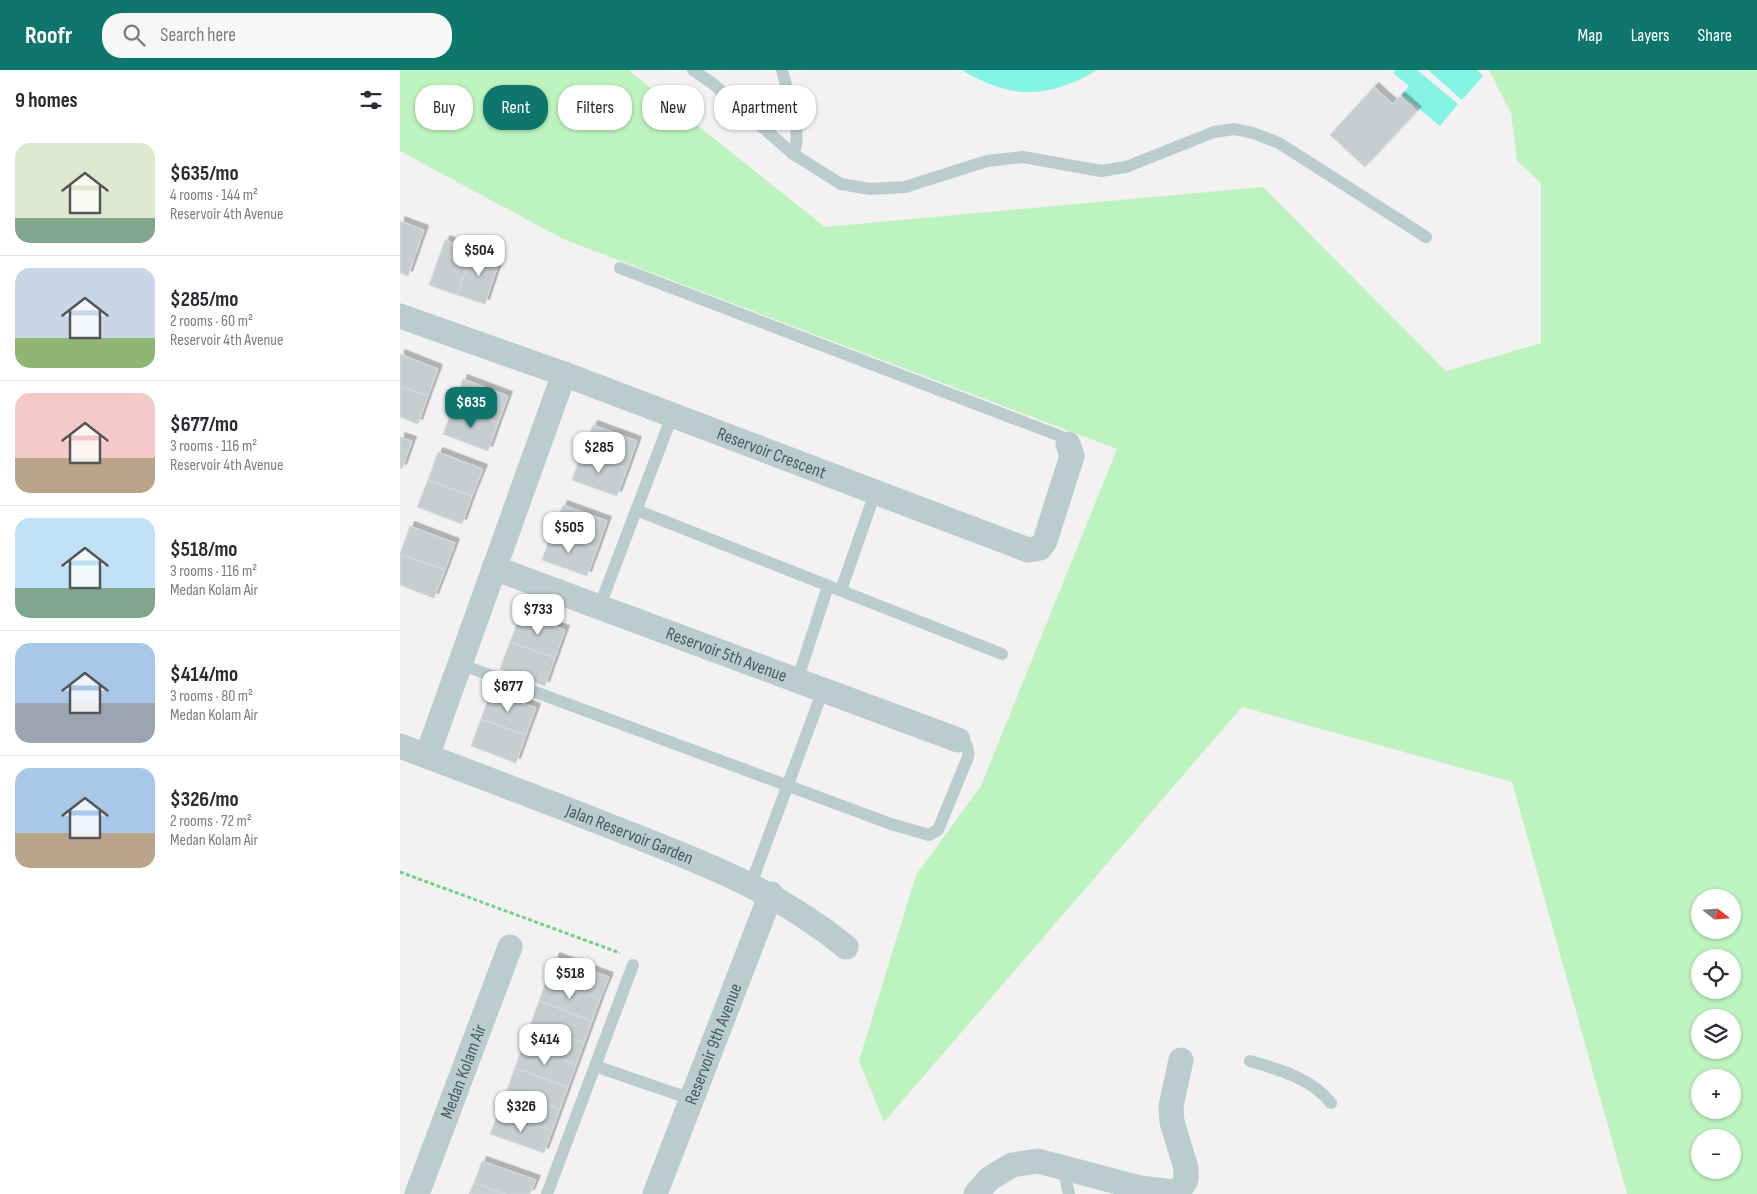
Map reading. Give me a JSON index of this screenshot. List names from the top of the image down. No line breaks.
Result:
{"streets":{"street":["Reservoir Crescent","Reservoir 5th Avenue","Jalan Reservoir Garden","Reservoir 9th Avenue","Medan Kolam Air"]},"crossings":[["Jalan Reservoir Garden","Reservoir 9th Avenue"]],"north":"right","page":{"header":"Roofr","search":"Search here","nav":["Map","Layers","Share"],"heading":"9 homes","chip":["Buy","Rent","Filters","New","Apartment"],"list":[{"name":"$635/mo","note":"4 rooms · 144 m² · Reservoir 4th Avenue"},{"name":"$285/mo","note":"2 rooms · 60 m² · Reservoir 4th Avenue"},{"name":"$677/mo","note":"3 rooms · 116 m² · Reservoir 4th Avenue"},{"name":"$518/mo","note":"3 rooms · 116 m² · Medan Kolam Air"},{"name":"$414/mo","note":"3 rooms · 80 m² · Medan Kolam Air"},{"name":"$326/mo","note":"2 rooms · 72 m² · Medan Kolam Air"}],"price":["$504","$635","$285","$505","$733","$677","$518","$414","$326"],"map_buttons":["+","−"]}}
